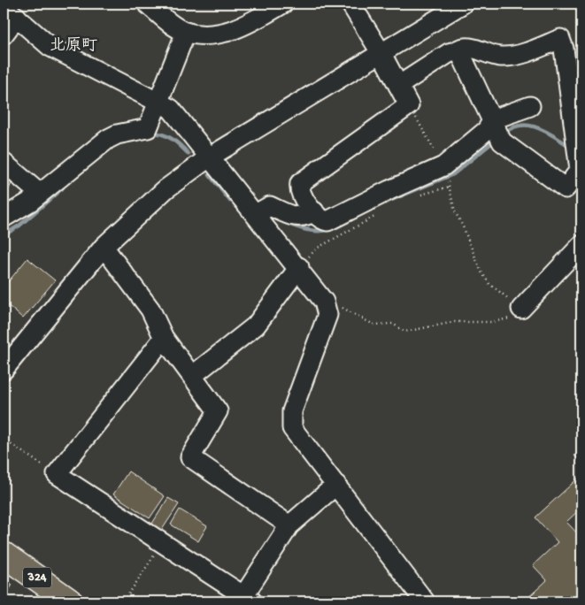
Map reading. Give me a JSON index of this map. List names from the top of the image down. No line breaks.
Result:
{"streets":{"highway":["324"]},"districts":["北原町"]}
